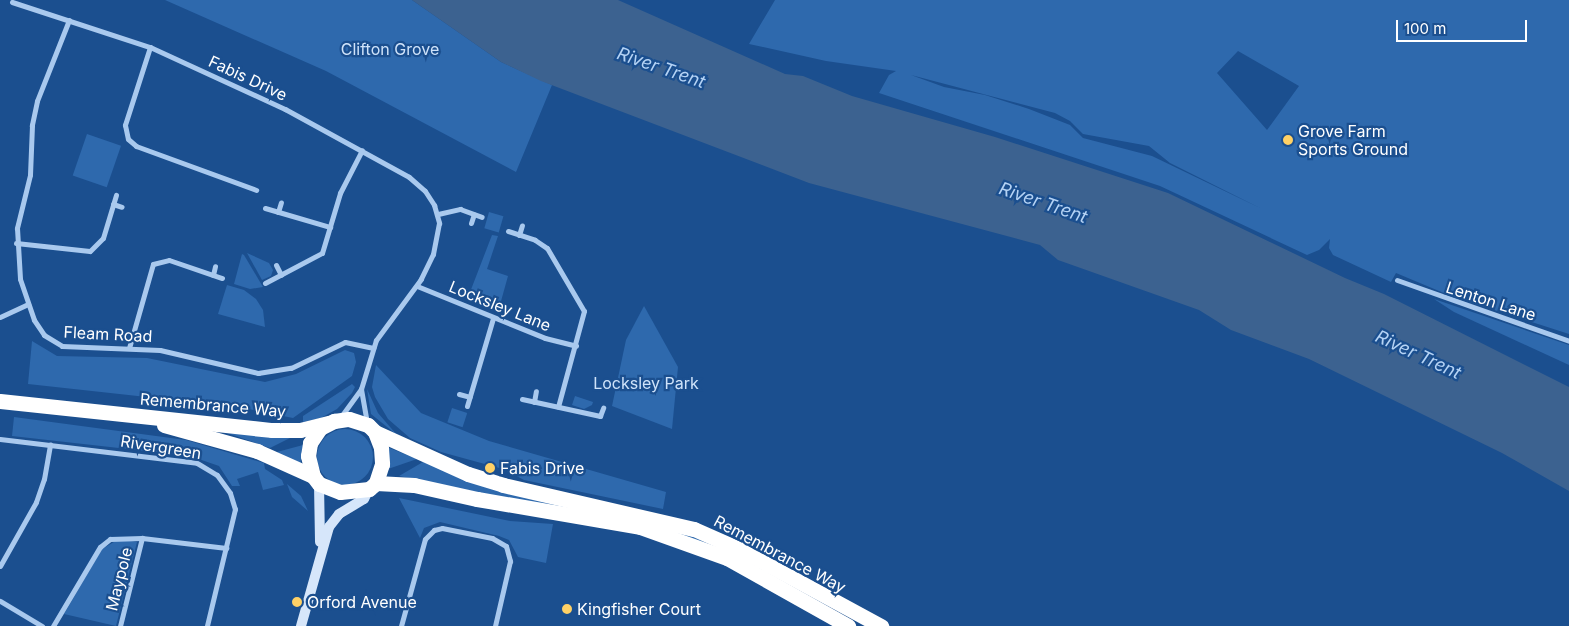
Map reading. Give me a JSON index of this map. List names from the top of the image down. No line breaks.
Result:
{"streets":{"highway":["Remembrance Way"],"street":["Fabis Drive","Lenton Lane","Locksley Lane","Fleam Road","Rivergreen","Maypole"]},"crossings":[["Fabis Drive","Fleam Road"]],"water":["River Trent"],"parks":["Clifton Grove","Locksley Park"],"places":["Grove Farm Sports Ground","Fabis Drive","Orford Avenue","Kingfisher Court"],"scale_bar":"100 m"}
